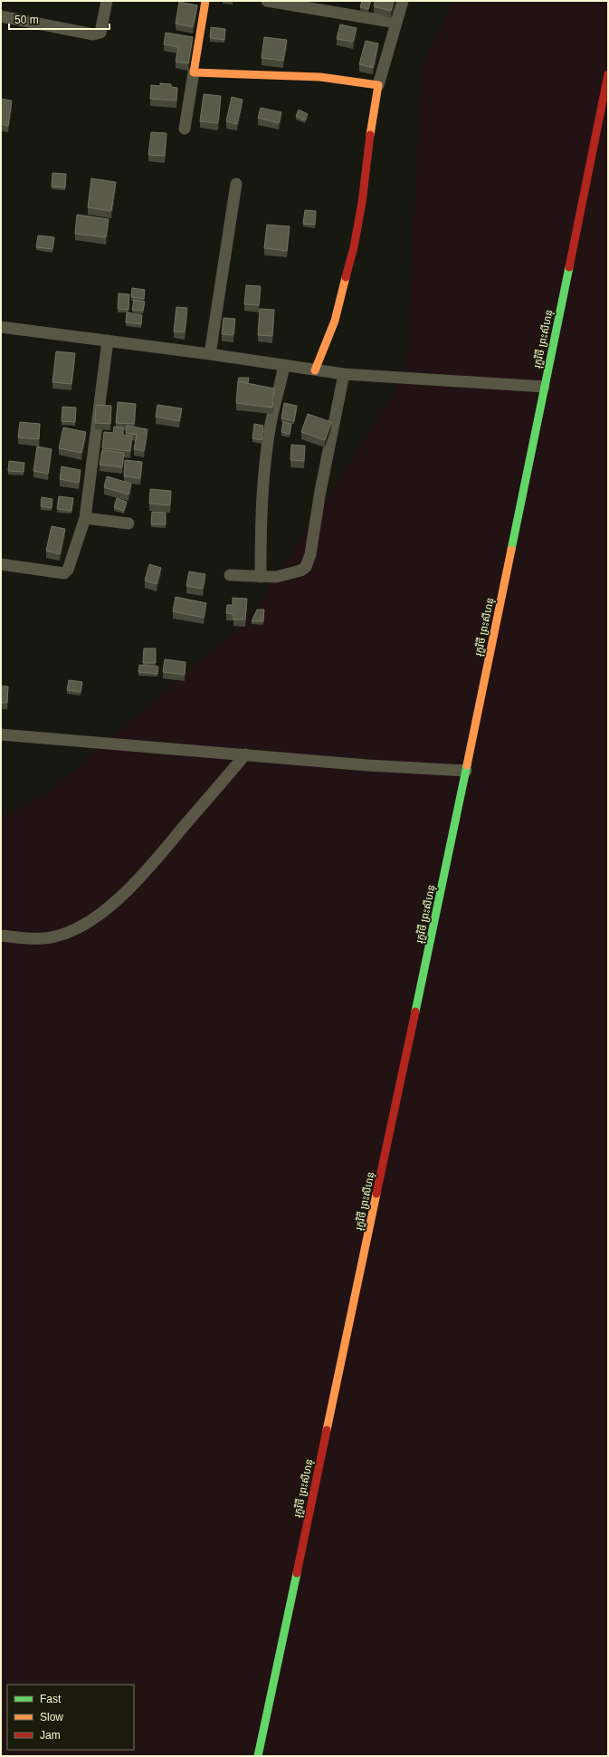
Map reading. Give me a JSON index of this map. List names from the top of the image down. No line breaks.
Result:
{"streets":{"street":["រុក្ខវិថី ព្រះសីហនុ"]},"legend":["Fast","Slow","Jam"],"scale_bar":"50 m"}
